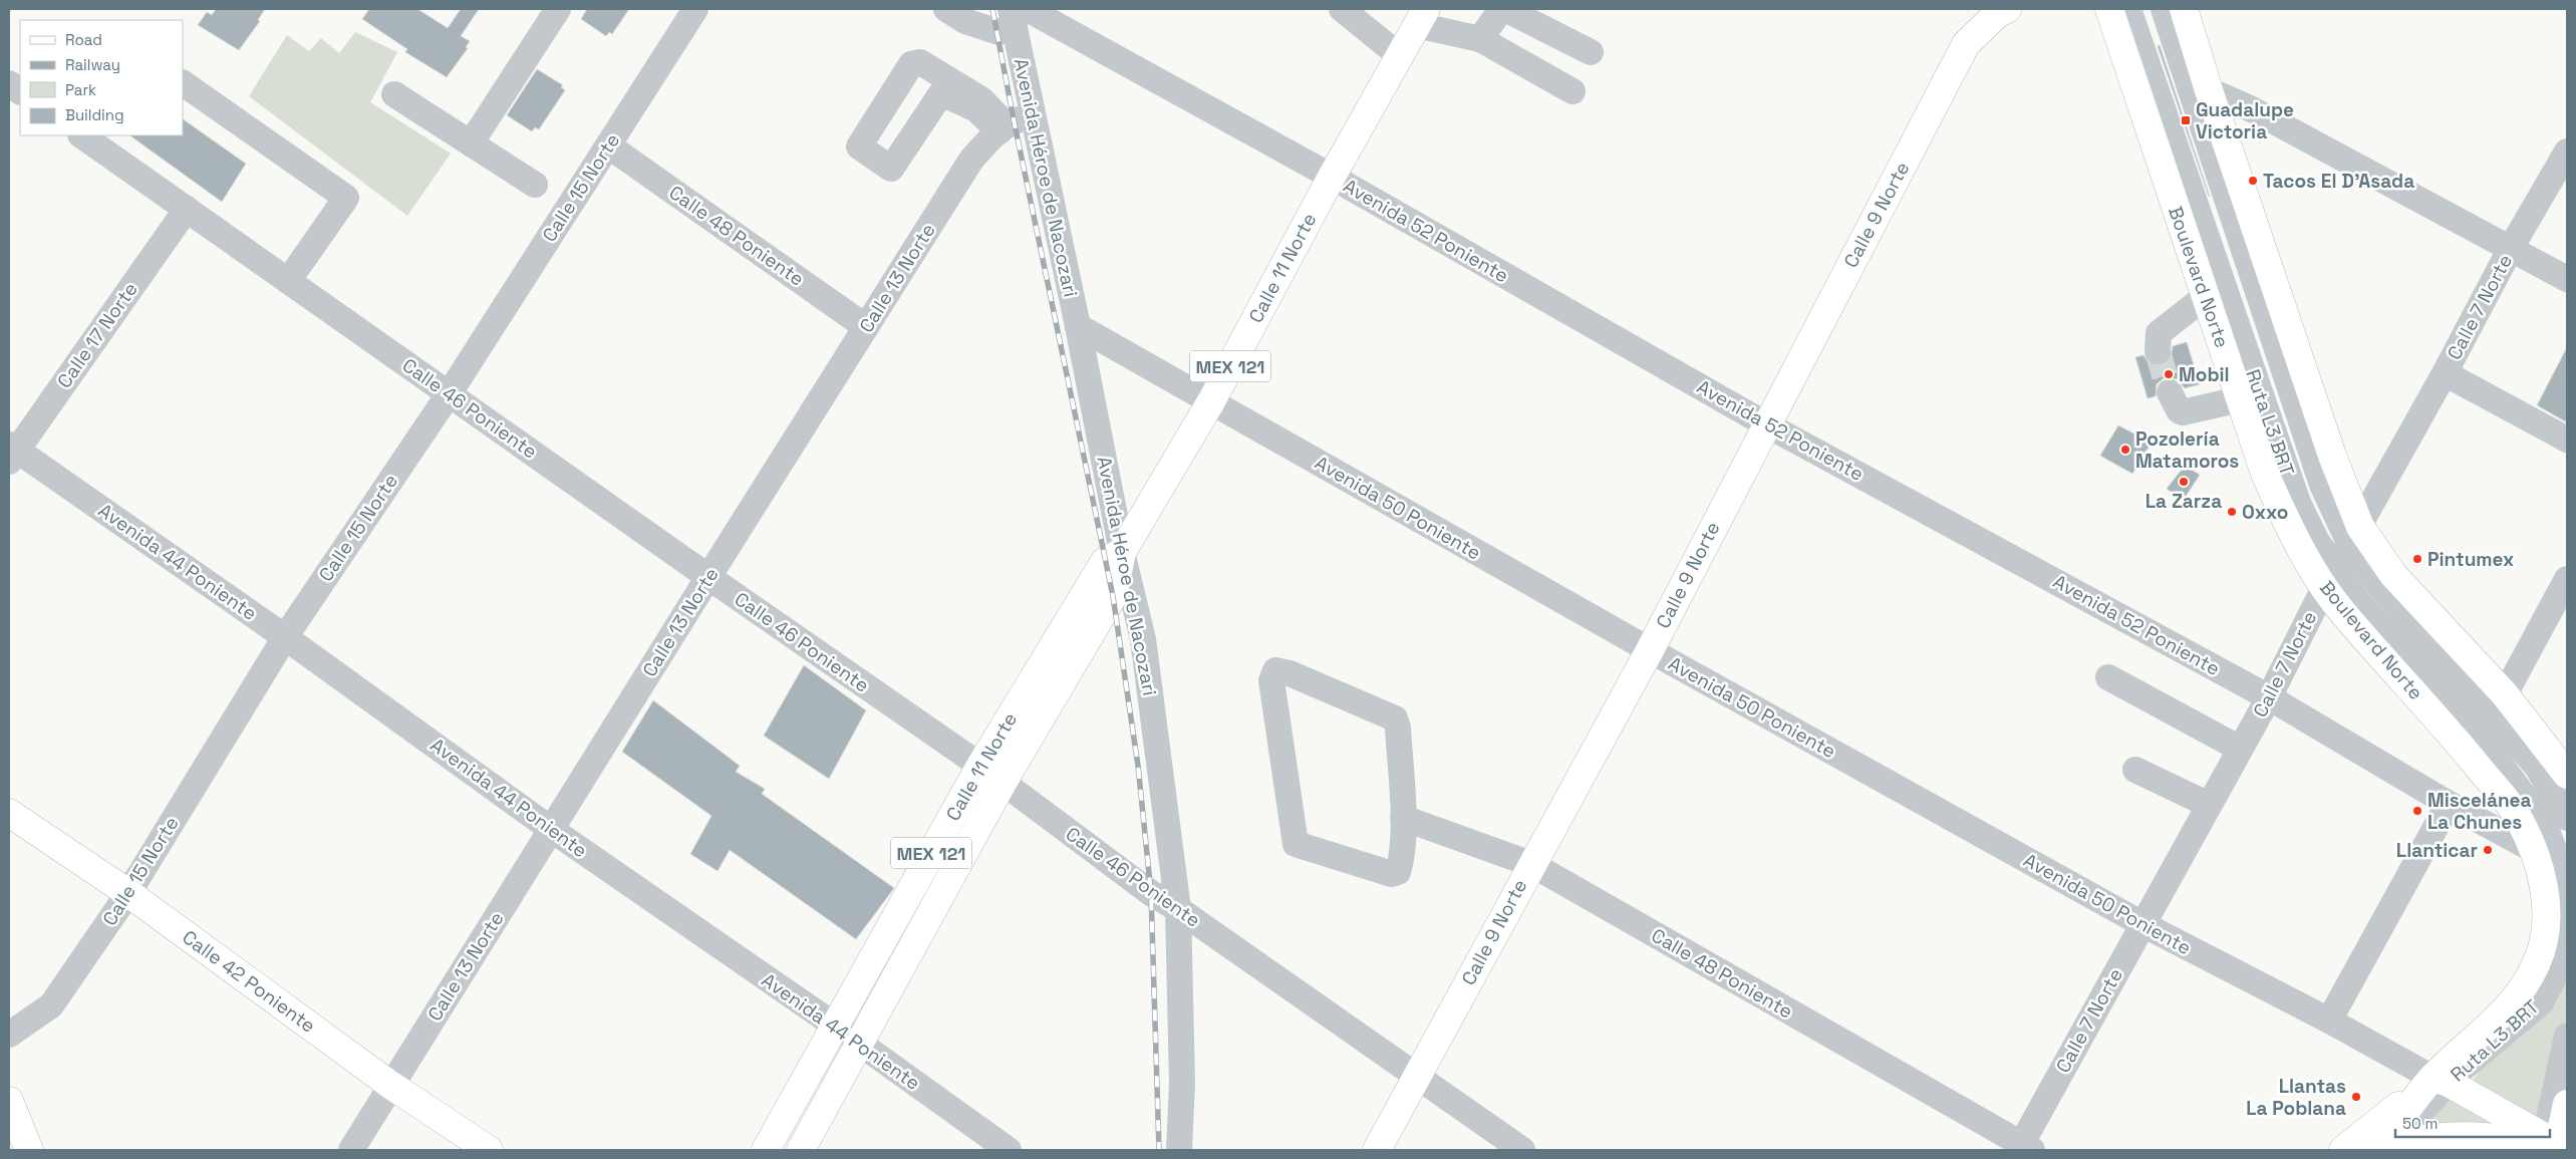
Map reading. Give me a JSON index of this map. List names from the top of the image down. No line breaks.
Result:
{"streets":{"main road":["Calle 9 Norte","Calle 11 Norte","Boulevard Norte","MEX 121","Calle 42 Poniente"],"street":["Avenida Héroe de Nacozari","Calle 15 Norte","Avenida 52 Poniente","Calle 48 Poniente","Calle 13 Norte","Calle 7 Norte","Calle 17 Norte","Calle 46 Poniente","Ruta L3 BRT","Avenida 50 Poniente","Avenida 44 Poniente"]},"crossings":[["Avenida Héroe de Nacozari","Avenida 52 Poniente"],["Avenida Héroe de Nacozari","Calle 11 Norte"],["Avenida Héroe de Nacozari","Calle 13 Norte"],["Avenida Héroe de Nacozari","Calle 46 Poniente"],["Avenida Héroe de Nacozari","Avenida 50 Poniente"],["Calle 15 Norte","Calle 48 Poniente"],["Calle 15 Norte","Calle 46 Poniente"],["Calle 15 Norte","Avenida 44 Poniente"],["Calle 15 Norte","Calle 42 Poniente"],["Calle 9 Norte","Avenida 52 Poniente"],["Calle 9 Norte","Calle 48 Poniente"],["Calle 9 Norte","Calle 46 Poniente"],["Calle 9 Norte","Avenida 50 Poniente"],["Avenida 52 Poniente","Calle 11 Norte"],["Avenida 52 Poniente","Boulevard Norte"],["Avenida 52 Poniente","Calle 7 Norte"],["Calle 48 Poniente","Calle 13 Norte"],["Calle 48 Poniente","Calle 7 Norte"],["Calle 11 Norte","Calle 46 Poniente"],["Calle 11 Norte","Avenida 50 Poniente"],["Calle 11 Norte","Avenida 44 Poniente"],["Boulevard Norte","Calle 7 Norte"],["Boulevard Norte","Ruta L3 BRT"],["Boulevard Norte","Avenida 50 Poniente"],["Calle 13 Norte","Calle 46 Poniente"],["Calle 13 Norte","Avenida 44 Poniente"],["Calle 13 Norte","Calle 42 Poniente"],["Calle 7 Norte","Ruta L3 BRT"],["Calle 7 Norte","Avenida 50 Poniente"],["Calle 17 Norte","Calle 46 Poniente"],["Calle 17 Norte","Avenida 44 Poniente"],["Ruta L3 BRT","Avenida 50 Poniente"]],"places":{"transit":["Guadalupe Victoria"],"other":["Tacos El D'Asada","Mobil","Pozolería Matamoros","La Zarza","Oxxo","Pintumex","Miscelánea La Chunes","Llanticar","Llantas La Poblana"]},"legend":["Road","Railway","Park","Building"],"scale_bar":"50 m"}
